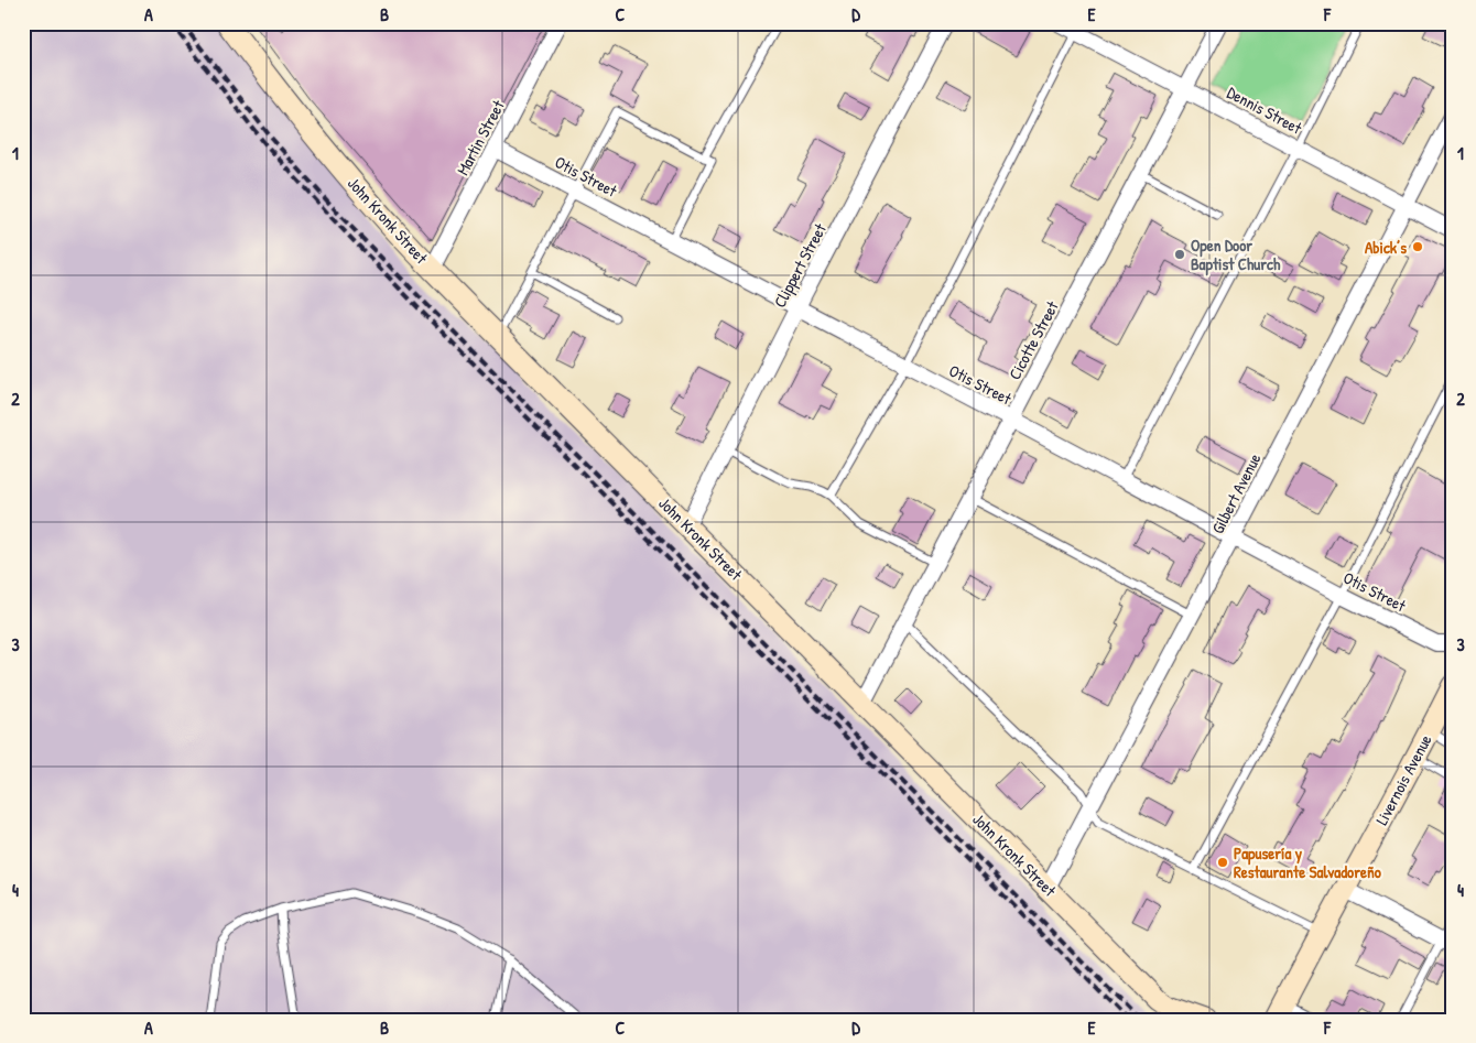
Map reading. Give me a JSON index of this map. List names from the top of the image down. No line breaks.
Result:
{"streets":{"street":["Dennis Street","Martin Street","Otis Street","John Kronk Street","Clippert Street","Cicotte Street","Gilbert Avenue","Livernois Avenue"]},"crossings":[["Dennis Street","Cicotte Street"],["Dennis Street","Gilbert Avenue"],["Martin Street","Otis Street"],["Martin Street","John Kronk Street"],["Otis Street","Clippert Street"],["Otis Street","Cicotte Street"],["Otis Street","Gilbert Avenue"],["John Kronk Street","Clippert Street"],["John Kronk Street","Cicotte Street"],["John Kronk Street","Gilbert Avenue"]],"places":["Abick’s","Open Door Baptist Church","Papusería y Restaurante Salvadoreño"],"grid":{"columns":["A","B","C","D","E","F"],"rows":["1","2","3","4"]}}
